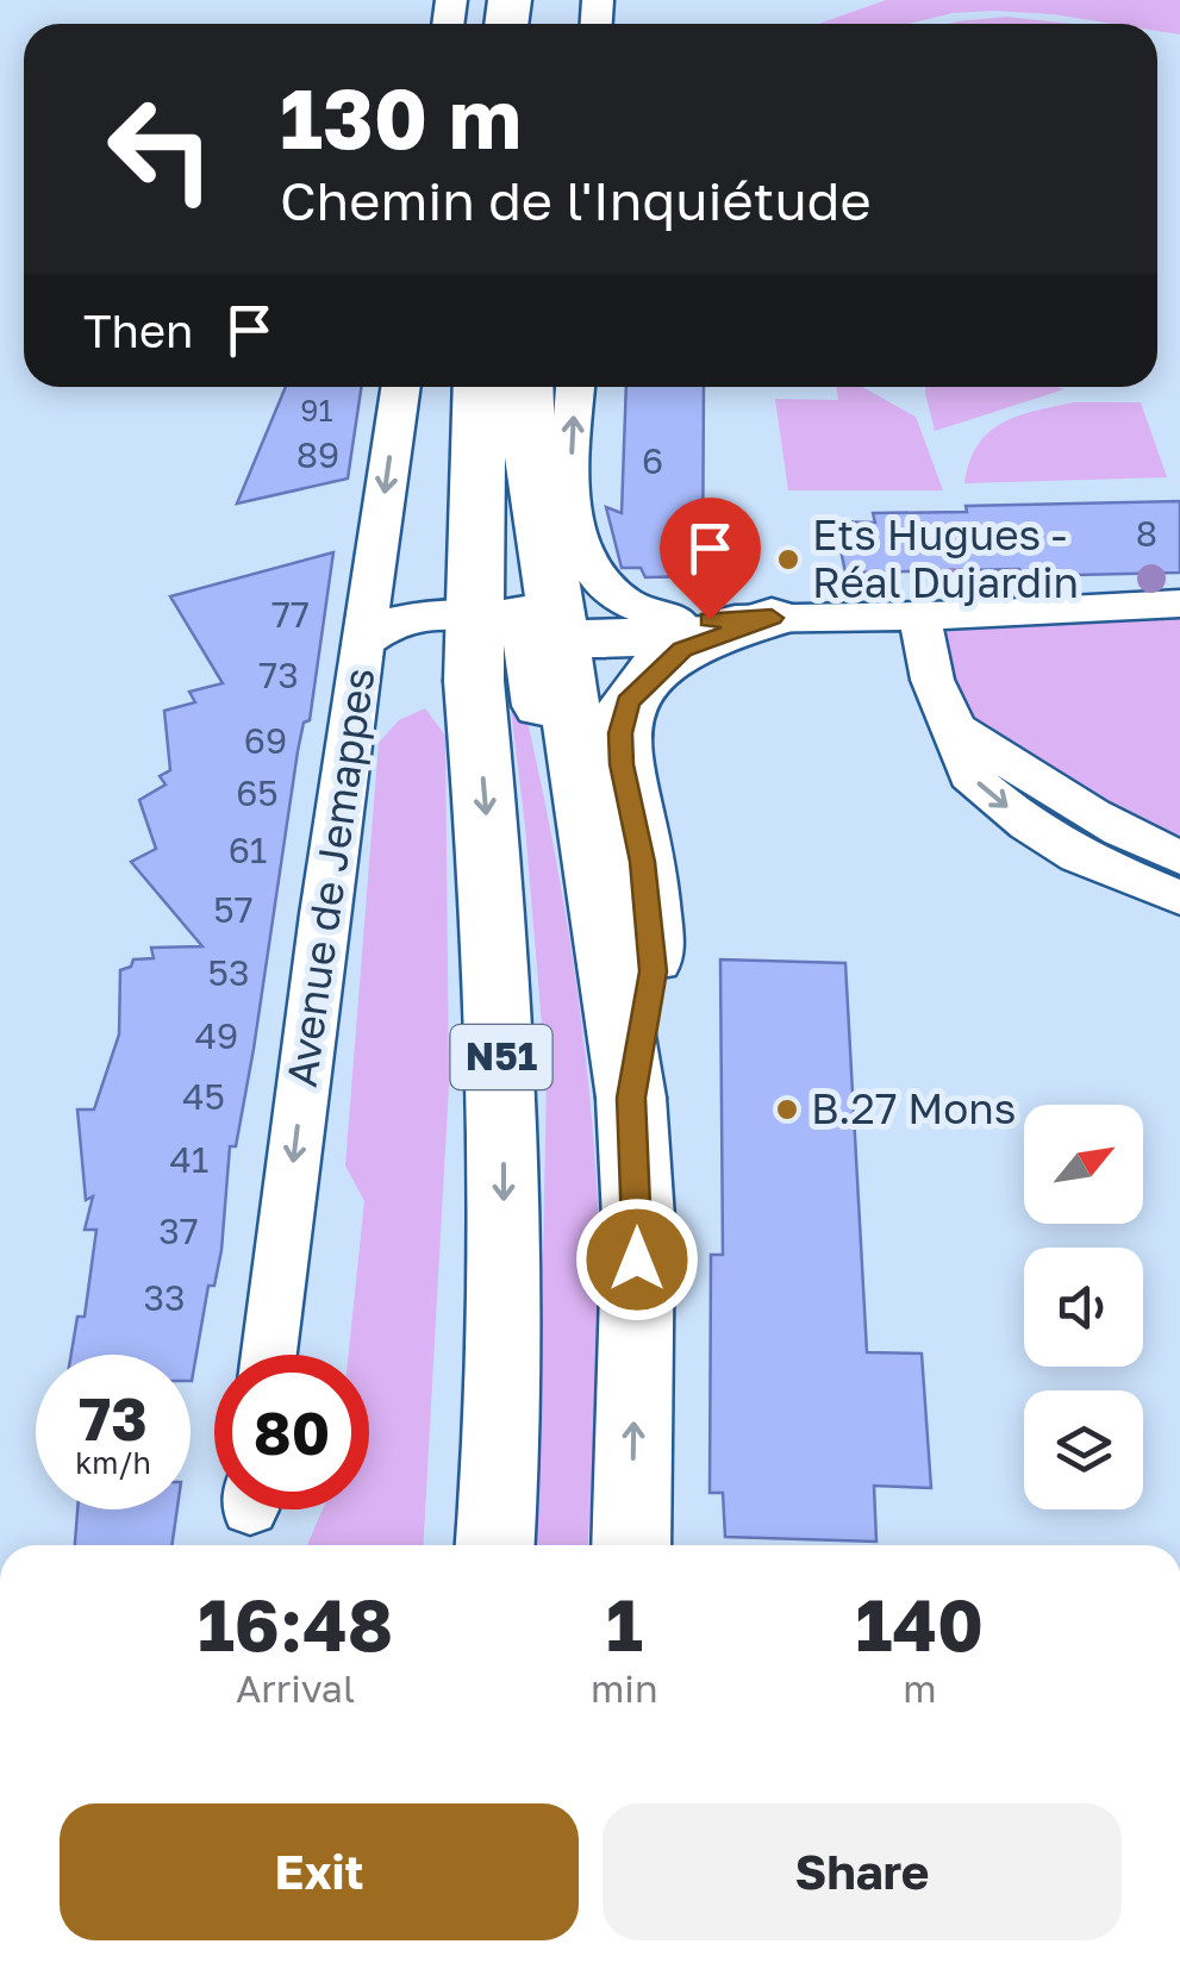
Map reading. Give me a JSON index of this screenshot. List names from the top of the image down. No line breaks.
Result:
{"streets":{"main road":["N51"],"street":["Avenue de Jemappes"]},"one_way":["Avenue de Jemappes"],"places":["Ets Hugues - Réal Dujardin","B.27 Mons"],"house_numbers":["91","89","6","8","77","73","69","65","61","57","53","49","45","41","37","33"],"north":"top right","page":{"turn":["130 m","Chemin de l'Inquiétude"],"then":"Then","speed":"73 km/h","limit":"80","eta":["16:48","Arrival","1","min","140","m"],"buttons":["Exit","Share"]}}
